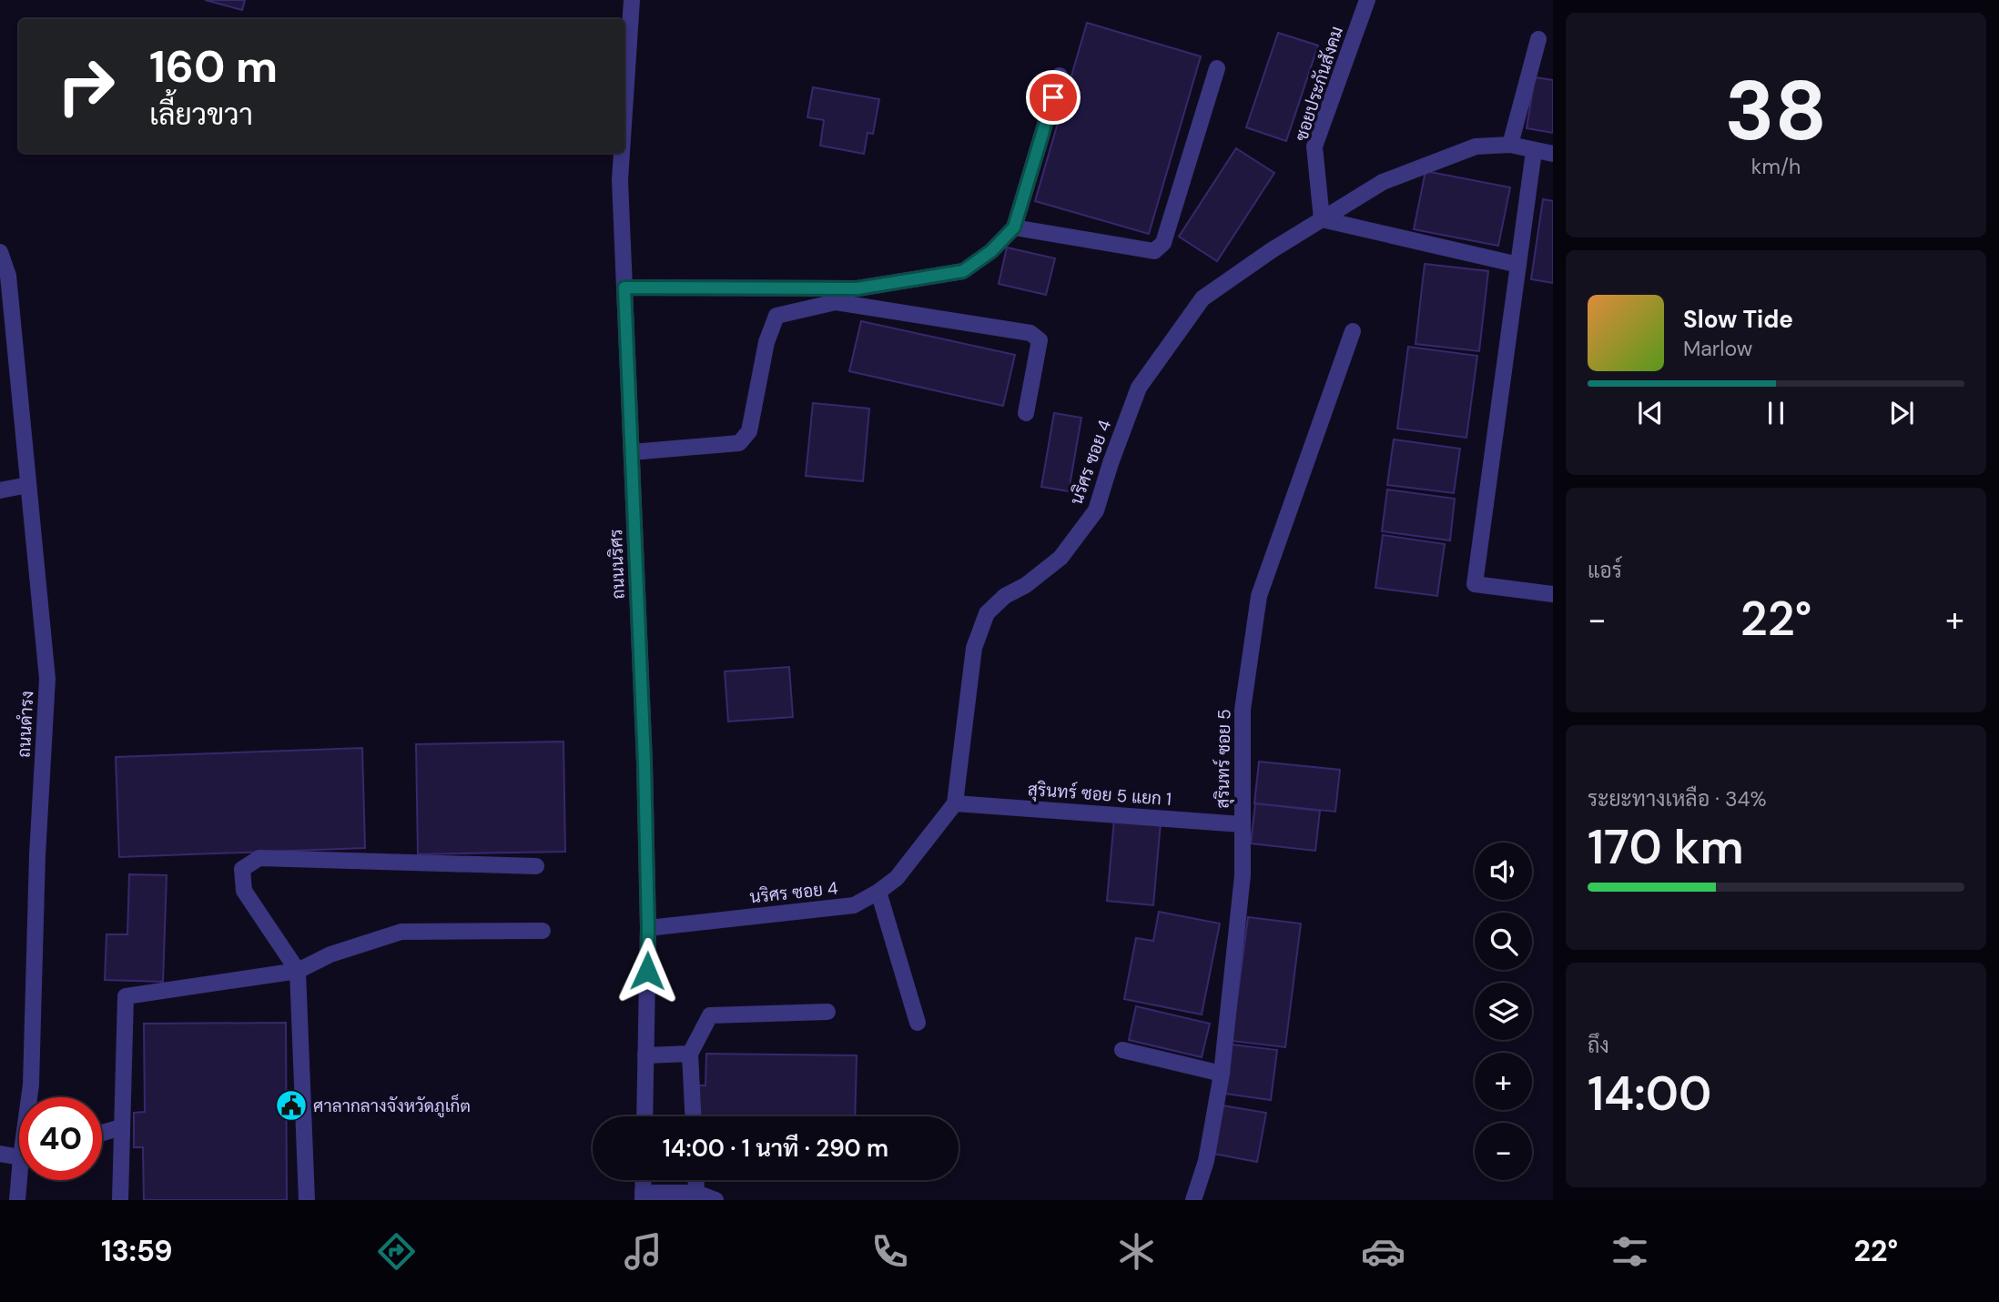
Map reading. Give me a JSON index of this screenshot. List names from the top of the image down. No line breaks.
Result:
{"streets":{"street":["ซอยประกันสังคม","นริศร ซอย 4","ถนนนริศร","ถนนดำรง","สุรินทร์ ซอย 5","สุรินทร์ ซอย 5 แยก 1"]},"crossings":[["ซอยประกันสังคม","นริศร ซอย 4"],["นริศร ซอย 4","ถนนนริศร"],["นริศร ซอย 4","สุรินทร์ ซอย 5 แยก 1"],["สุรินทร์ ซอย 5","สุรินทร์ ซอย 5 แยก 1"]],"places":{"public building":["ศาลากลางจังหวัดภูเก็ต"]},"page":{"tile":[["38","km/h"],"แอร์",["ระยะทางเหลือ · 34%","170 km"],["ถึง","14:00"]],"turn":["160 m","เลี้ยวขวา"],"song":["Slow Tide","Marlow"],"heat":["−","22°","+"],"map_buttons":["+","−"],"limit":"40","trip":"14:00 · 1 นาที · 290 m","tabs":["13:59","22°"]}}
